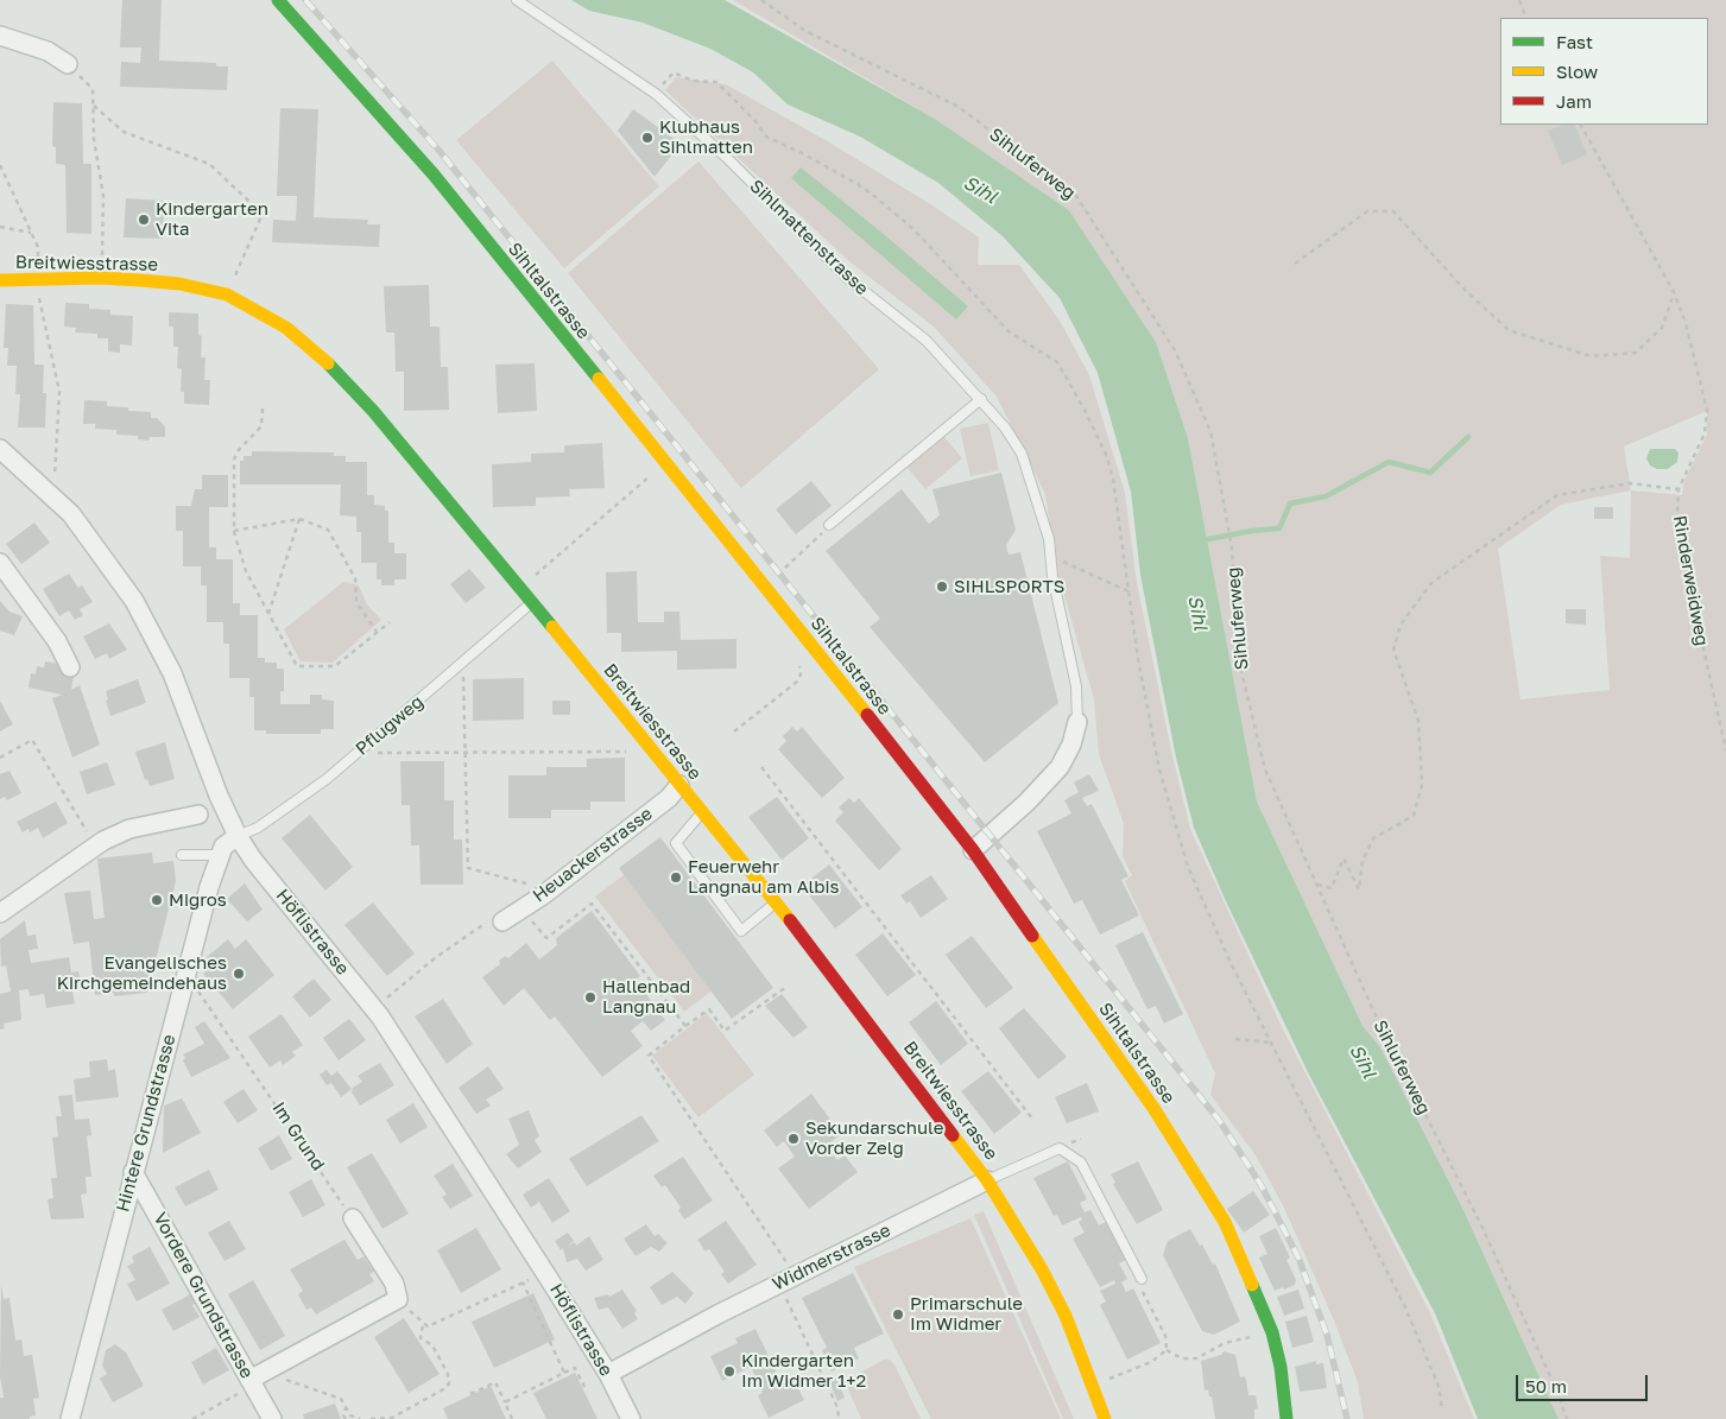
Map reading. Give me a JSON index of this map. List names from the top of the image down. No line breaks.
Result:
{"streets":{"main road":["Breitwiesstrasse","Sihltalstrasse"],"street":["Heuackerstrasse","Höflistrasse","Hintere Grundstrasse","Widmerstrasse","Vordere Grundstrasse"],"lane":["Sihlmattenstrasse","Pflugweg"],"path":["Sihluferweg","Rinderweidweg","Im Grund"]},"crossings":[["Breitwiesstrasse","Pflugweg"],["Breitwiesstrasse","Heuackerstrasse"],["Breitwiesstrasse","Widmerstrasse"],["Pflugweg","Höflistrasse"],["Pflugweg","Hintere Grundstrasse"],["Höflistrasse","Hintere Grundstrasse"],["Höflistrasse","Widmerstrasse"],["Hintere Grundstrasse","Im Grund"],["Hintere Grundstrasse","Vordere Grundstrasse"]],"water":["Sihl"],"places":["Klubhaus Sihlmatten","Kindergarten Vita","SIHLSPORTS","Feuerwehr Langnau am Albis","Migros","Evangelisches Kirchgemeindehaus","Hallenbad Langnau","Sekundarschule Vorder Zelg","Primarschule Im Widmer","Kindergarten Im Widmer 1+2"],"legend":["Fast","Slow","Jam"],"scale_bar":"50 m"}
